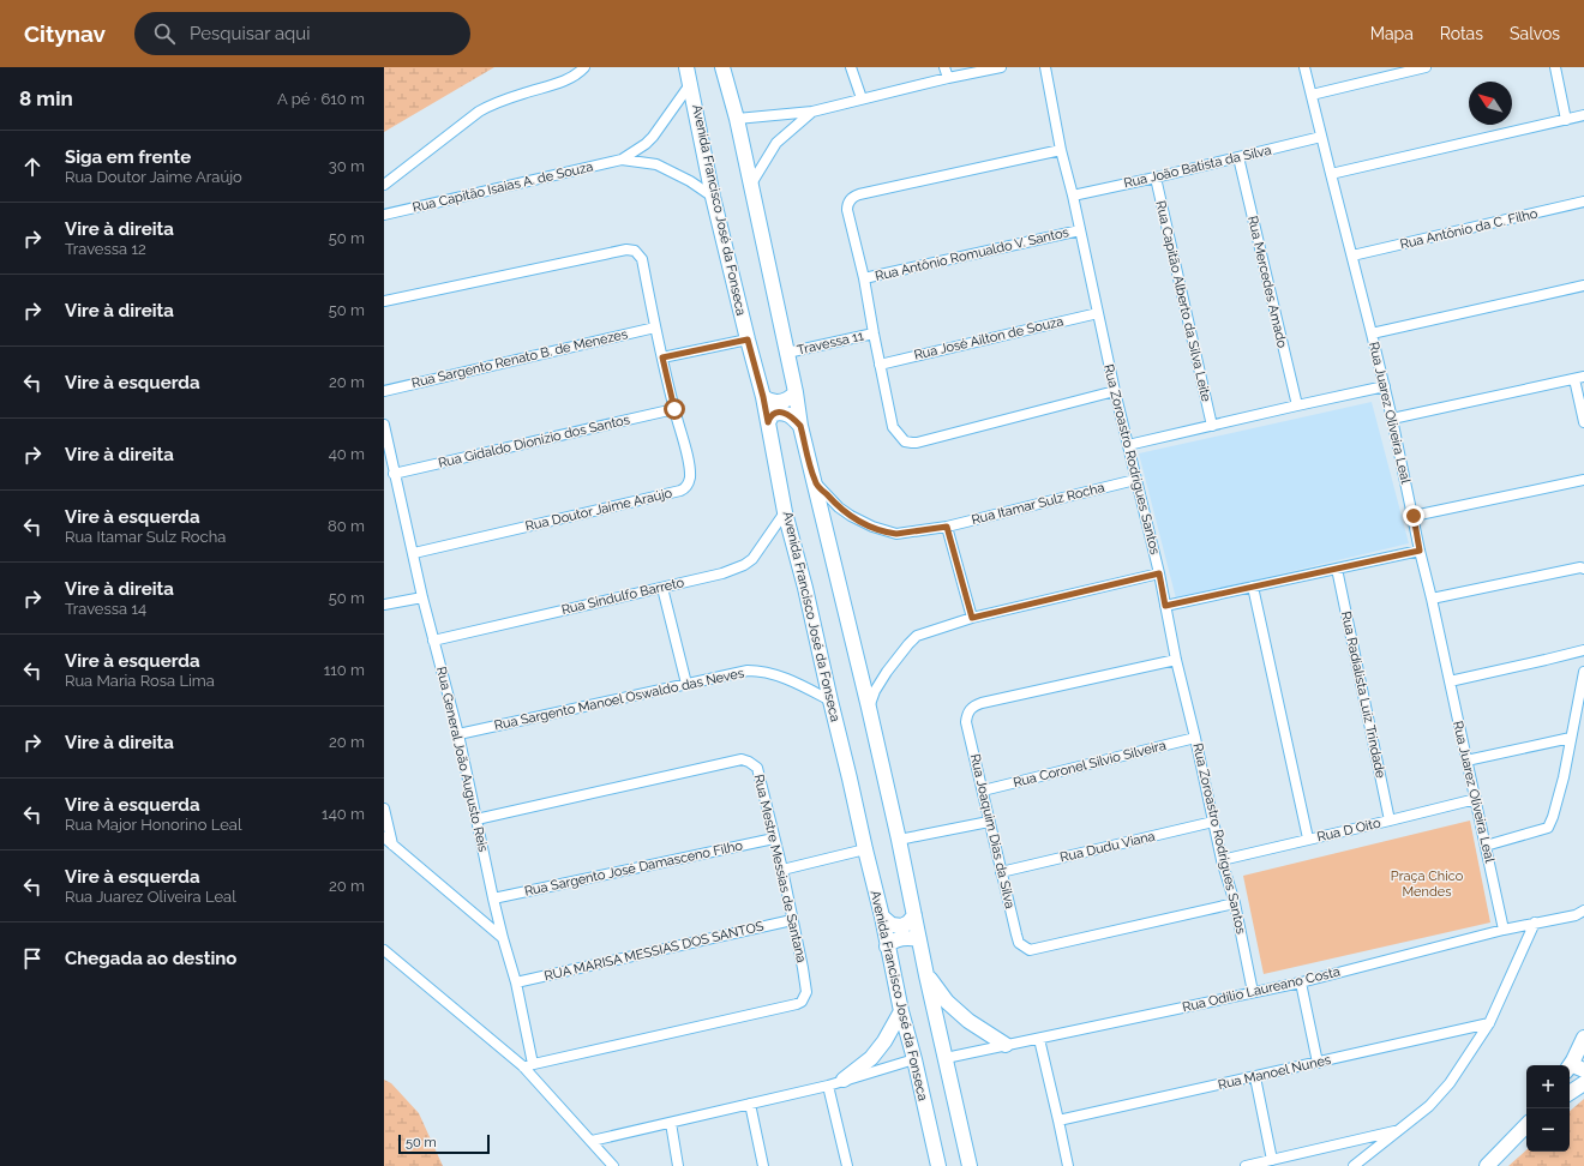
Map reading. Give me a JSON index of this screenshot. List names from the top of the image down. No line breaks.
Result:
{"streets":{"main road":["Avenida Francisco José da Fonseca"],"street":["Rua João Batista da Silva","Rua Capitão Isaias A. de Souza","Rua Antônio da C. Filho","Rua Antônio Romualdo V. Santos","Rua Mercedes Amado","Rua Capitão Alberto da Silva Leite","Rua José Ailton de Souza","Travessa 11","Rua Sargento Renato B. de Menezes","Rua Juarez Oliveira Leal","Rua Gidaldo Dionízio dos Santos","Rua Zoroastro Rodrigues Santos","Rua Itamar Sulz Rocha","Rua Doutor Jaime Araújo","Rua Sindulfo Barreto","Rua Radialista Luiz Trindade","Rua Sargento Manoel Oswaldo das Neves","Rua General João Augusto Reis","Rua Coronel Silvio Silveira","Rua D Oito","Rua Joaquim Dias da Silva","Rua Dudu Viana","Rua Sargento José Damasceno Filho","Rua Mestre Messias de Santana","RUA MARISA MESSIAS DOS SANTOS","Rua Odílio Laureano Costa","Rua Manoel Nunes"]},"crossings":[["Rua João Batista da Silva","Rua Mercedes Amado"],["Rua João Batista da Silva","Rua Capitão Alberto da Silva Leite"],["Rua João Batista da Silva","Rua Juarez Oliveira Leal"],["Rua João Batista da Silva","Rua Zoroastro Rodrigues Santos"],["Rua Capitão Isaias A. de Souza","Avenida Francisco José da Fonseca"],["Avenida Francisco José da Fonseca","Rua Sindulfo Barreto"],["Avenida Francisco José da Fonseca","Rua Sargento Manoel Oswaldo das Neves"],["Rua Antônio da C. Filho","Rua Juarez Oliveira Leal"],["Rua Antônio Romualdo V. Santos","Rua Zoroastro Rodrigues Santos"],["Rua José Ailton de Souza","Rua Zoroastro Rodrigues Santos"],["Rua Sargento Renato B. de Menezes","Rua Doutor Jaime Araújo"],["Rua Juarez Oliveira Leal","Rua D Oito"],["Rua Juarez Oliveira Leal","Rua Odílio Laureano Costa"],["Rua Gidaldo Dionízio dos Santos","Rua Doutor Jaime Araújo"],["Rua Gidaldo Dionízio dos Santos","Rua General João Augusto Reis"],["Rua Zoroastro Rodrigues Santos","Rua Itamar Sulz Rocha"],["Rua Zoroastro Rodrigues Santos","Rua Coronel Silvio Silveira"],["Rua Zoroastro Rodrigues Santos","Rua D Oito"],["Rua Zoroastro Rodrigues Santos","Rua Joaquim Dias da Silva"],["Rua Zoroastro Rodrigues Santos","Rua Dudu Viana"],["Rua Zoroastro Rodrigues Santos","Rua Odílio Laureano Costa"],["Rua Doutor Jaime Araújo","Rua General João Augusto Reis"],["Rua Sindulfo Barreto","Rua General João Augusto Reis"],["Rua Radialista Luiz Trindade","Rua D Oito"],["Rua Sargento Manoel Oswaldo das Neves","Rua General João Augusto Reis"],["Rua General João Augusto Reis","Rua Sargento José Damasceno Filho"],["Rua General João Augusto Reis","Rua Mestre Messias de Santana"],["Rua General João Augusto Reis","RUA MARISA MESSIAS DOS SANTOS"],["Rua Coronel Silvio Silveira","Rua Joaquim Dias da Silva"],["Rua Joaquim Dias da Silva","Rua Dudu Viana"],["Rua Sargento José Damasceno Filho","Rua Mestre Messias de Santana"],["Rua Mestre Messias de Santana","RUA MARISA MESSIAS DOS SANTOS"]],"parks":["Praça Chico Mendes"],"scale_bar":"50 m","north":"top left","page":{"header":"Citynav","search":"Pesquisar aqui","nav":["Mapa","Rotas","Salvos"],"heading":["8 min","A pé · 610 m"],"list":[["Siga em frente","Rua Doutor Jaime Araújo","30 m"],["Vire à direita","Travessa 12","50 m"],["Vire à direita","50 m"],["Vire à esquerda","20 m"],["Vire à direita","40 m"],["Vire à esquerda","Rua Itamar Sulz Rocha","80 m"],["Vire à direita","Travessa 14","50 m"],["Vire à esquerda","Rua Maria Rosa Lima","110 m"],["Vire à direita","20 m"],["Vire à esquerda","Rua Major Honorino Leal","140 m"],["Vire à esquerda","Rua Juarez Oliveira Leal","20 m"],"Chegada ao destino"],"map_buttons":["+","−"],"scale":"50 m"}}
